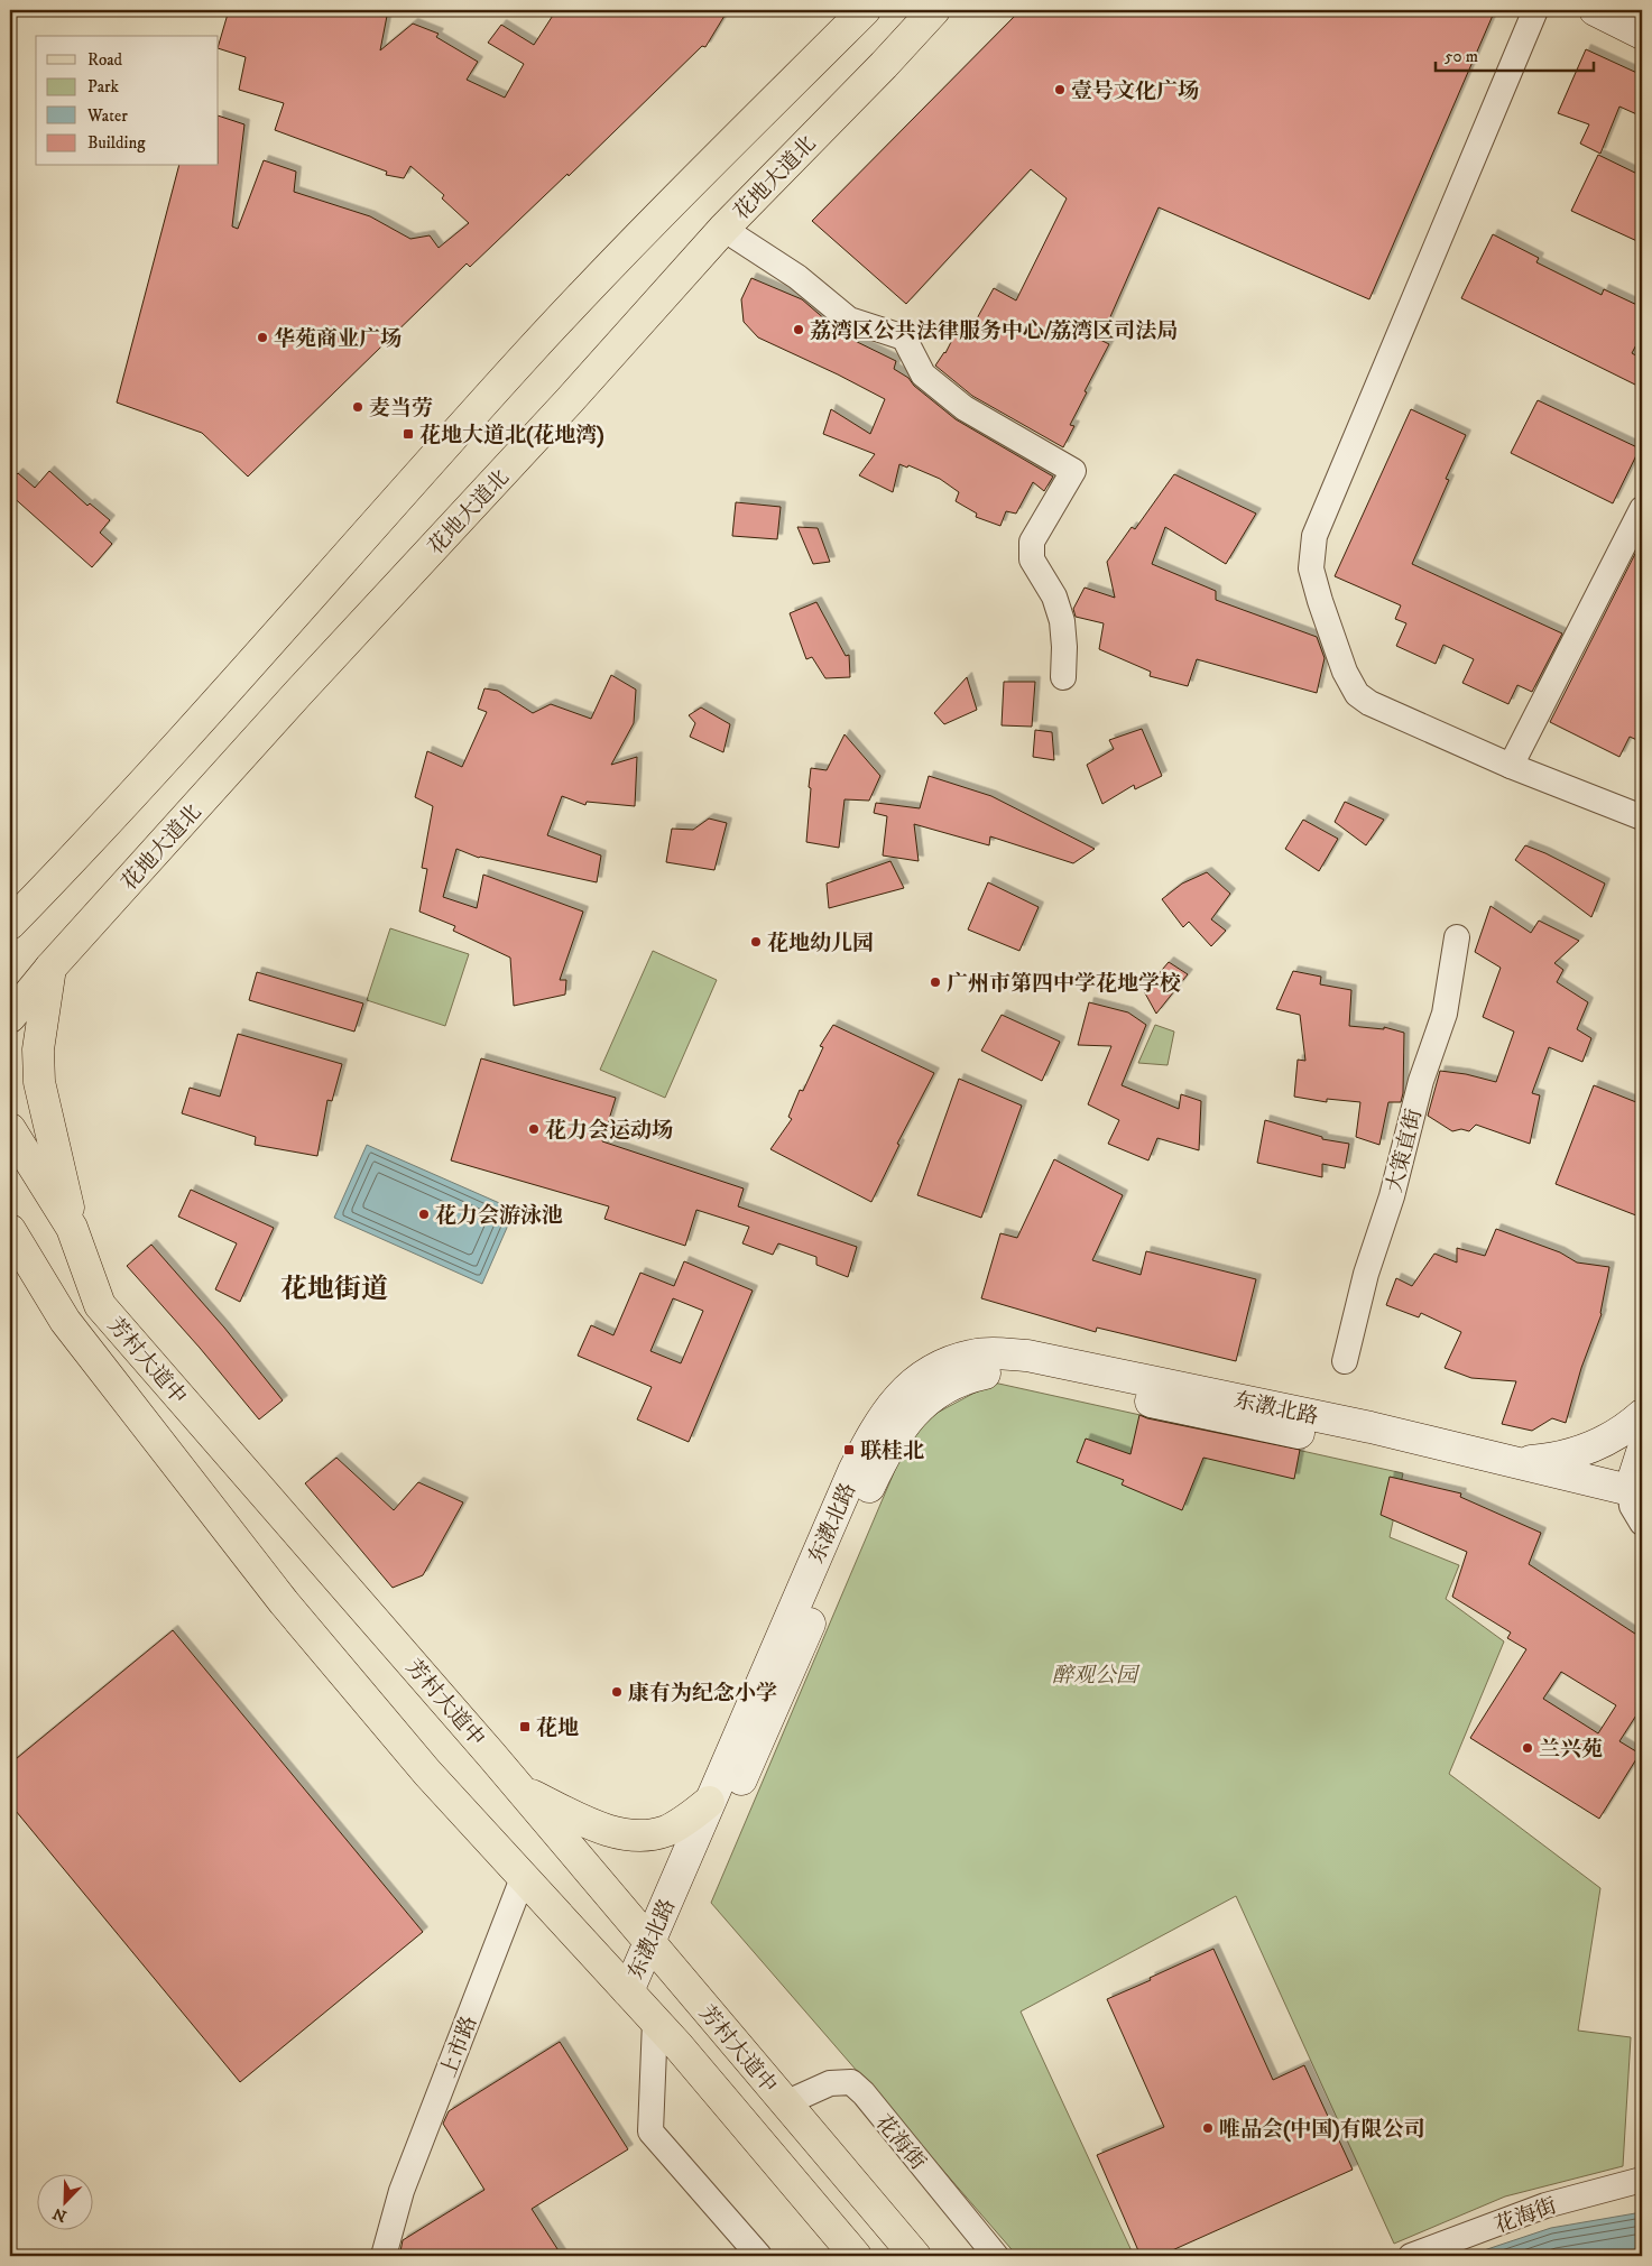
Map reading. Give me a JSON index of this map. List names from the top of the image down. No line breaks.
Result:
{"streets":{"main road":["花地大道北","芳村大道中","东漖北路"],"street":["大策直街","上市路","花海街"]},"crossings":[["芳村大道中","东漖北路"],["芳村大道中","上市路"],["芳村大道中","花海街"]],"districts":["花地街道"],"parks":["醉观公园"],"places":{"other":["壹号文化广场","荔湾区公共法律服务中心/荔湾区司法局","华苑商业广场","麦当劳","花地幼儿园","广州市第四中学花地学校","花力会运动场","花力会游泳池","康有为纪念小学","兰兴苑","唯品会(中国)有限公司"],"transit":["花地大道北(花地湾)","联桂北","花地"]},"legend":["Road","Park","Water","Building"],"scale_bar":"50 m","north":"bottom left"}
